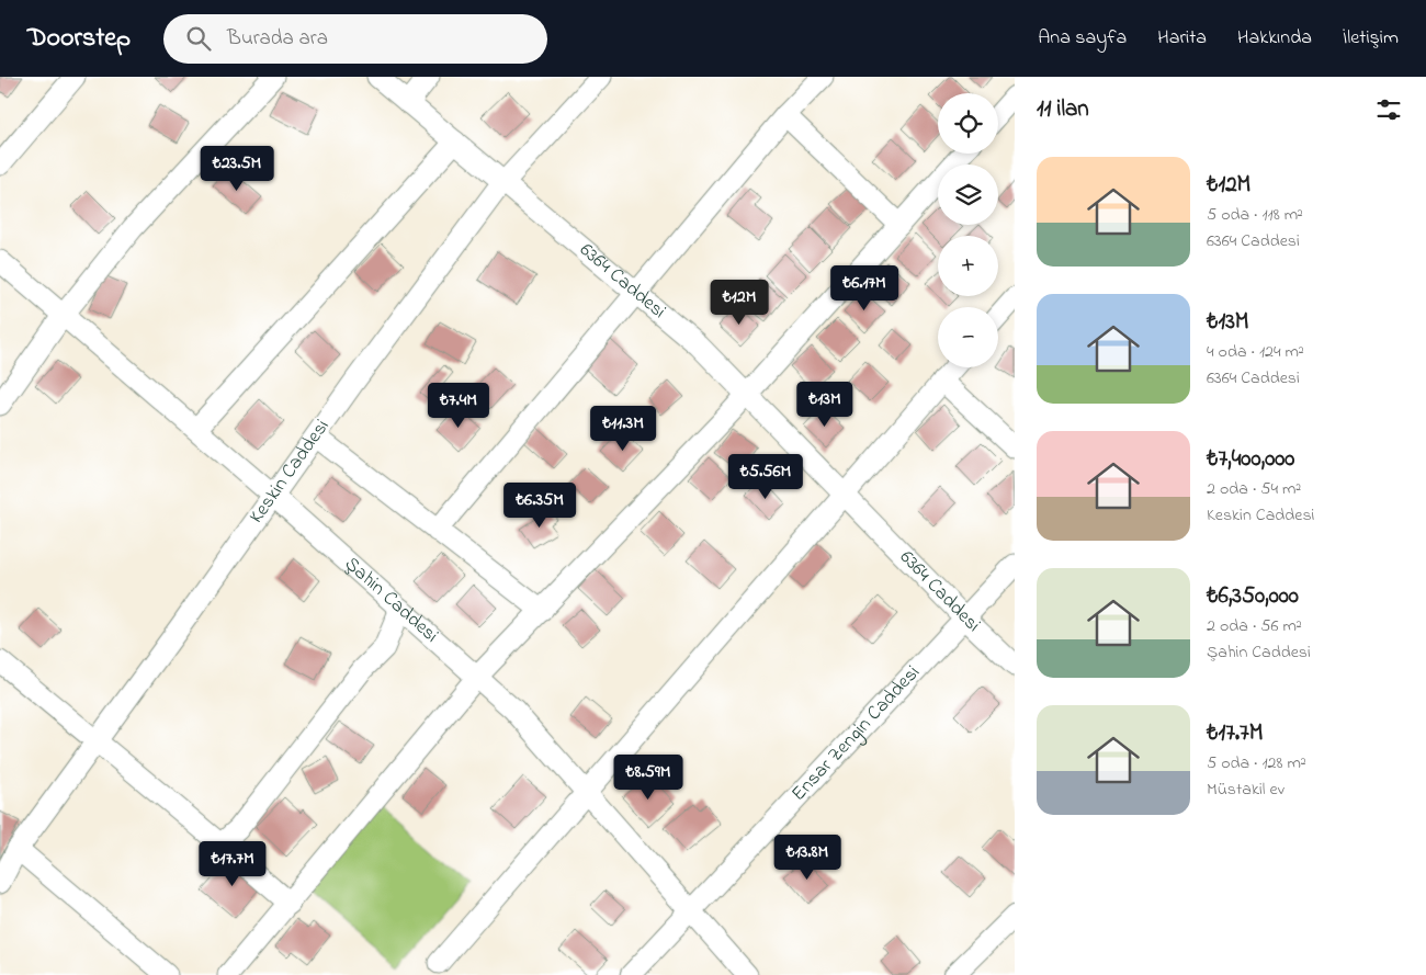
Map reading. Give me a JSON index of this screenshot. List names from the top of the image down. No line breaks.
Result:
{"streets":{"street":["6364 Caddesi","Keskin Caddesi","Şahin Caddesi","Ensar Zengin Caddesi"]},"crossings":[["6364 Caddesi","Keskin Caddesi"],["6364 Caddesi","Ensar Zengin Caddesi"],["Keskin Caddesi","Şahin Caddesi"],["Şahin Caddesi","Ensar Zengin Caddesi"]],"page":{"header":"Doorstep","search":"Burada ara","nav":["Ana sayfa","Harita","Hakkında","İletişim"],"heading":"11 ilan","map_buttons":["+","−"],"list":[{"name":"₺12M","note":"5 oda · 118 m² · 6364 Caddesi"},{"name":"₺13M","note":"4 oda · 124 m² · 6364 Caddesi"},{"name":"₺7,400,000","note":"2 oda · 54 m² · Keskin Caddesi"},{"name":"₺6,350,000","note":"2 oda · 56 m² · Şahin Caddesi"},{"name":"₺17.7M","note":"5 oda · 128 m² · Müstakil ev"}],"price":["₺23.5M","₺6.17M","₺12M","₺13M","₺7.4M","₺11.3M","₺5.56M","₺6.35M","₺8.59M","₺13.8M","₺17.7M"]}}
